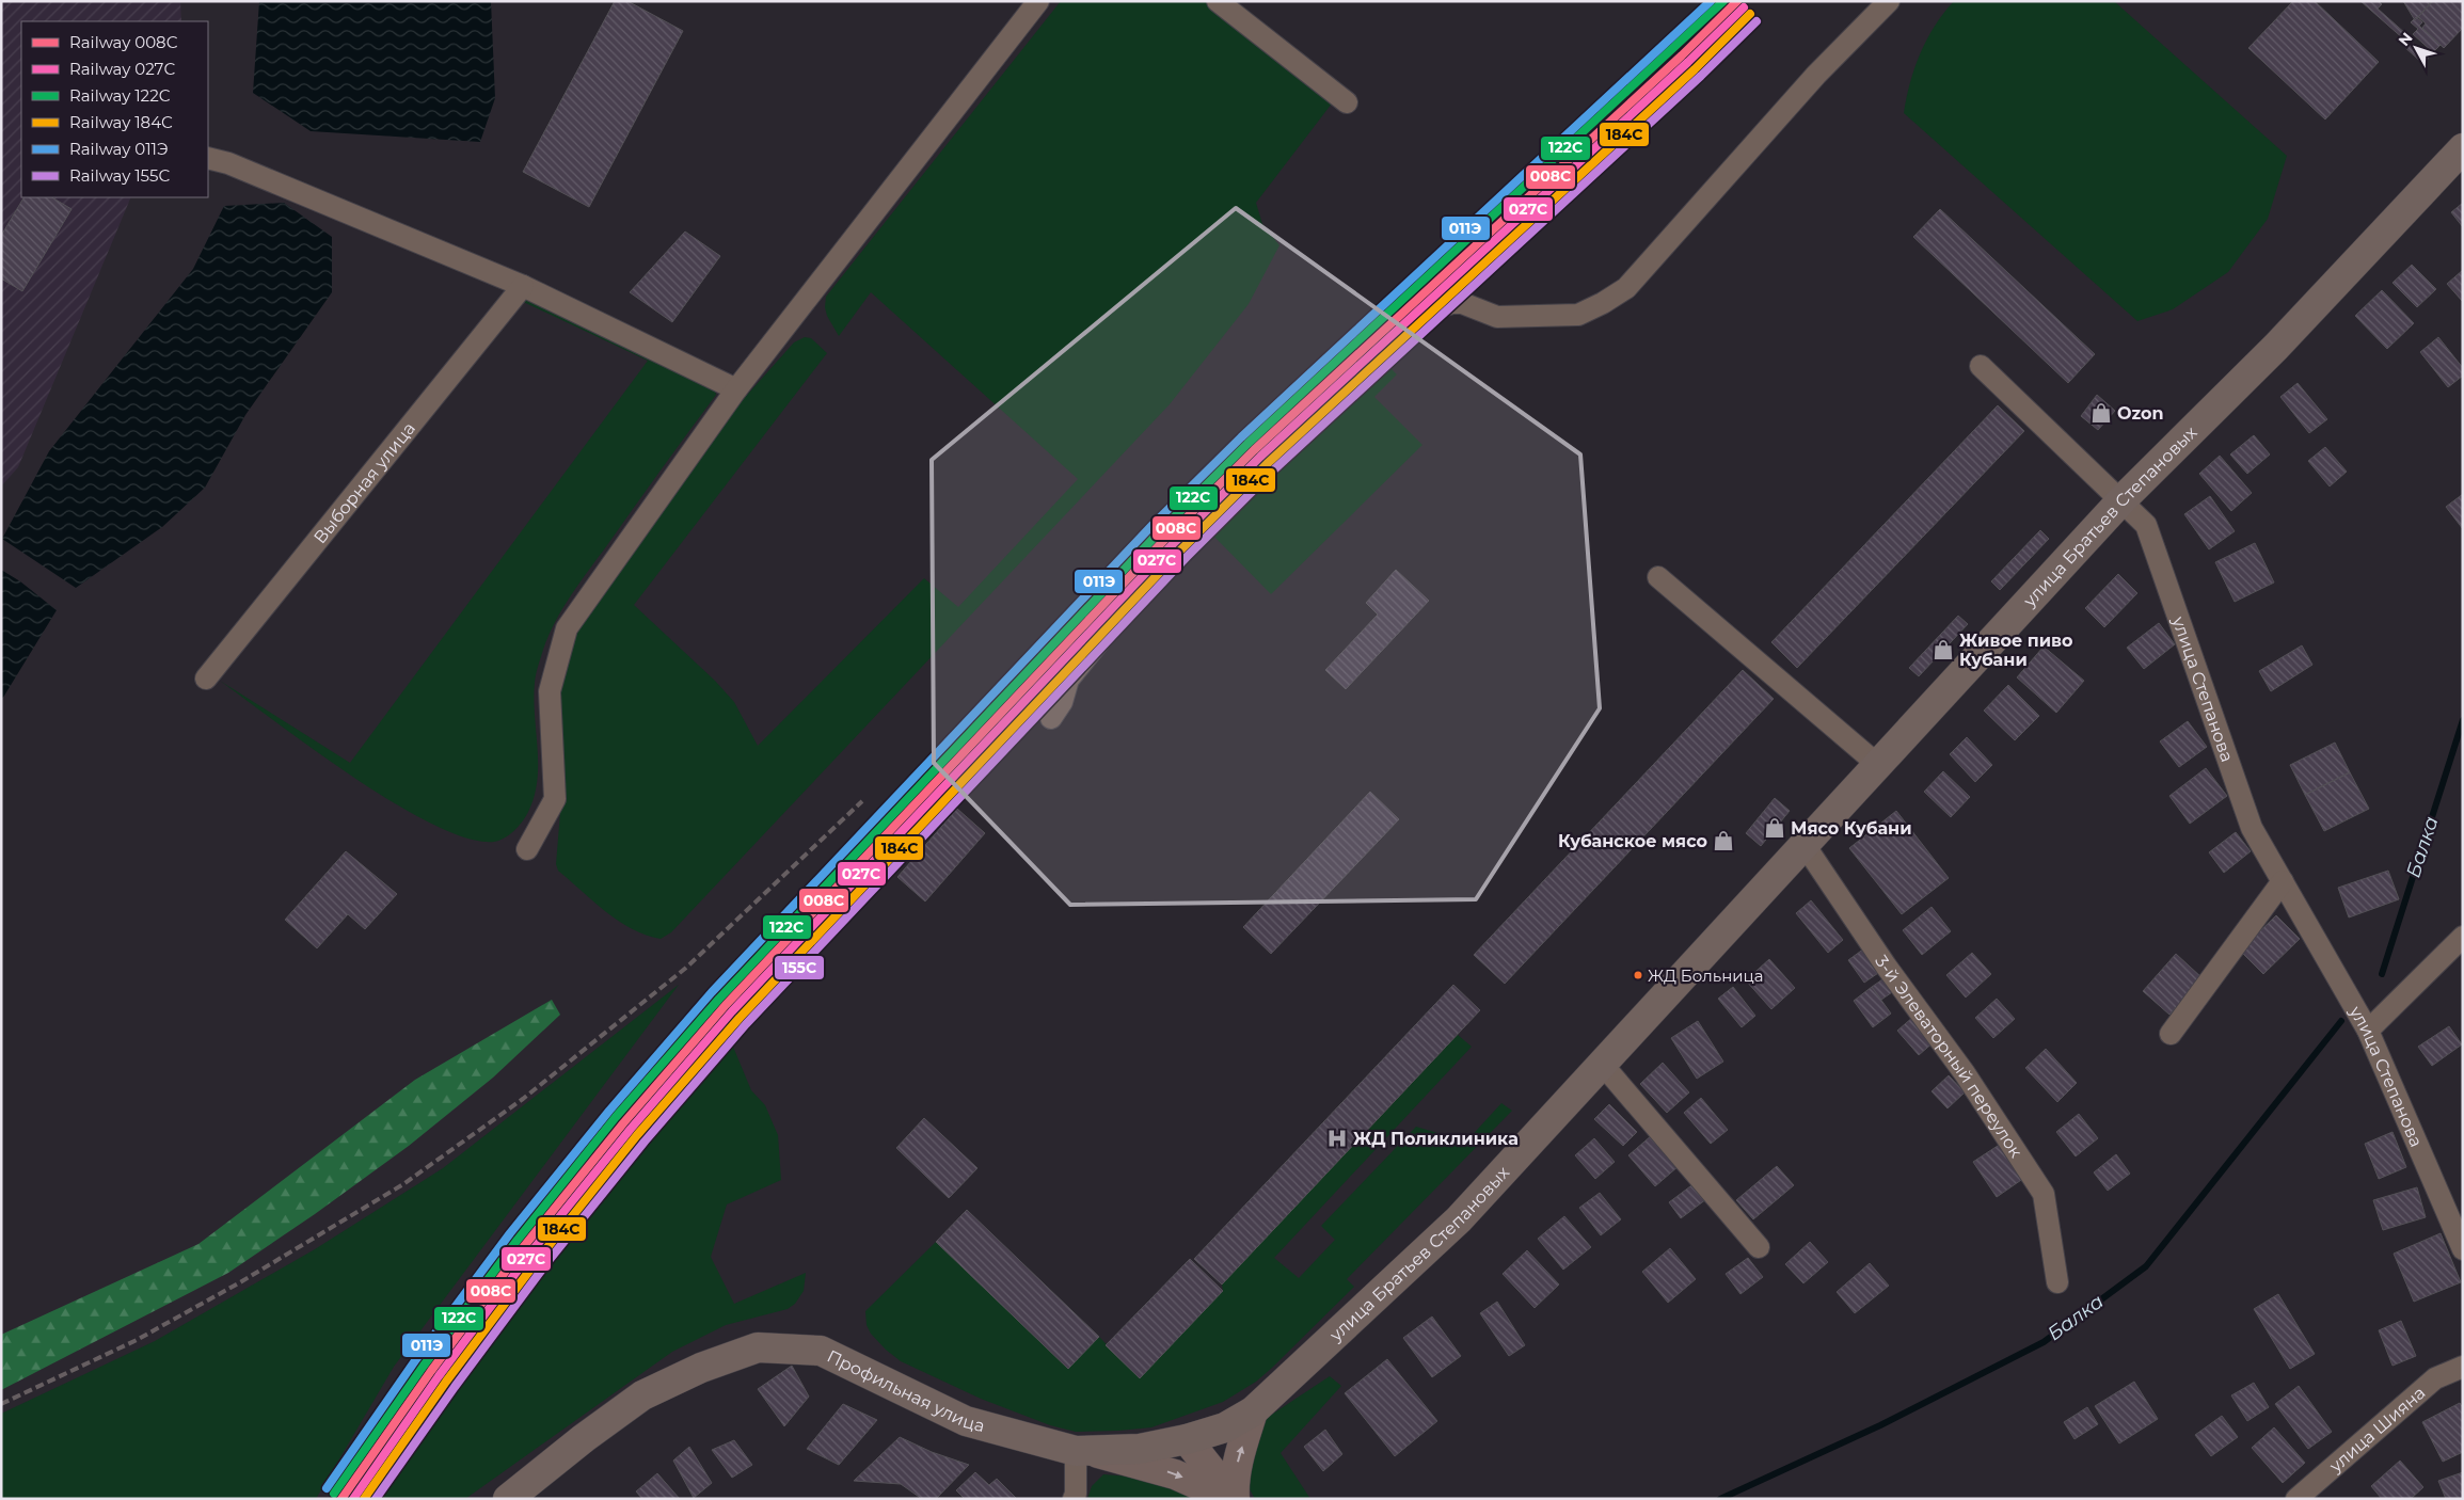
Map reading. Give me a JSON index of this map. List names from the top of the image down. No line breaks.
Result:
{"streets":{"main road":["улица Братьев Степановых","Профильная улица"],"street":["Выборная улица","улица Степанова","3-й Элеваторный переулок","улица Шияна"]},"crossings":[["улица Братьев Степановых","улица Степанова"],["улица Братьев Степановых","3-й Элеваторный переулок"],["улица Братьев Степановых","Профильная улица"]],"water":["Балка"],"places":{"shop":["Ozon","Живое пиво Кубани","Мясо Кубани","Кубанское мясо"],"other":["ЖД Больница"],"hospital":["ЖД Поликлиника"]},"lines":["rail line 008С","rail line 122С","rail line 011Э","rail line 027С","rail line 184С","rail line 155С"],"legend":["Railway 008С","Railway 027С","Railway 122С","Railway 184С","Railway 011Э","Railway 155С"],"north":"top left"}
